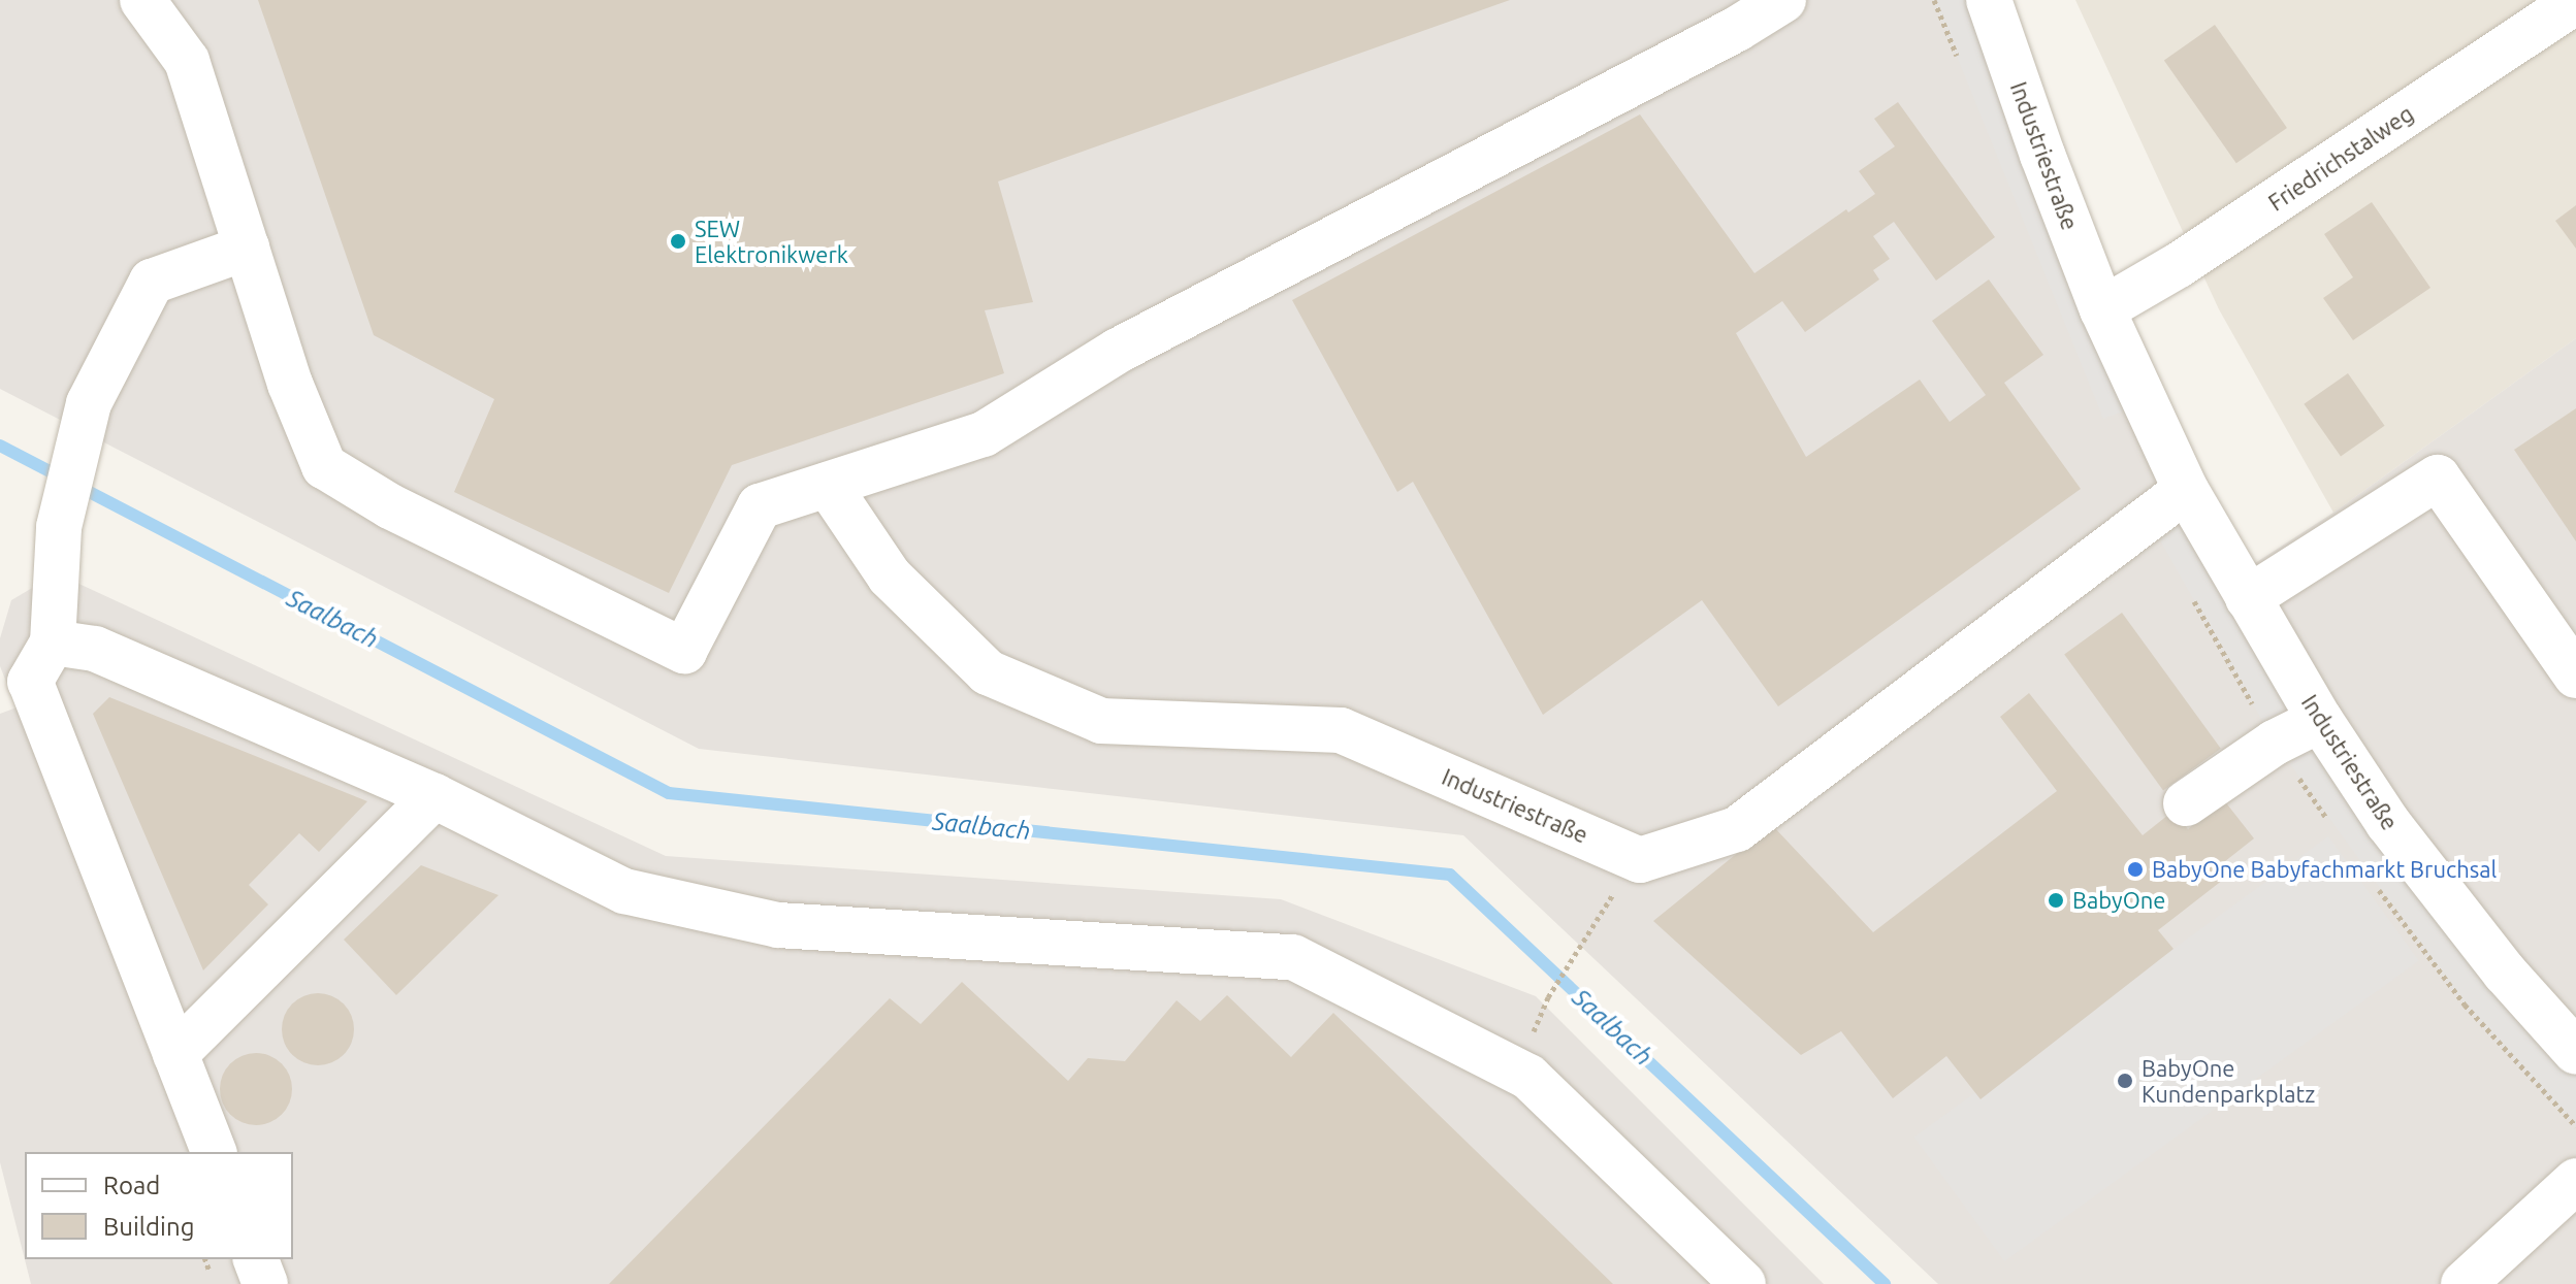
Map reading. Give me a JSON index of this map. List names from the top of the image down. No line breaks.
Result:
{"streets":{"street":["Industriestraße","Friedrichstalweg"]},"crossings":[["Industriestraße","Friedrichstalweg"]],"water":["Saalbach"],"places":["SEW Elektronikwerk","BabyOne Babyfachmarkt Bruchsal","BabyOne","BabyOne Kundenparkplatz"],"legend":["Road","Building"]}
